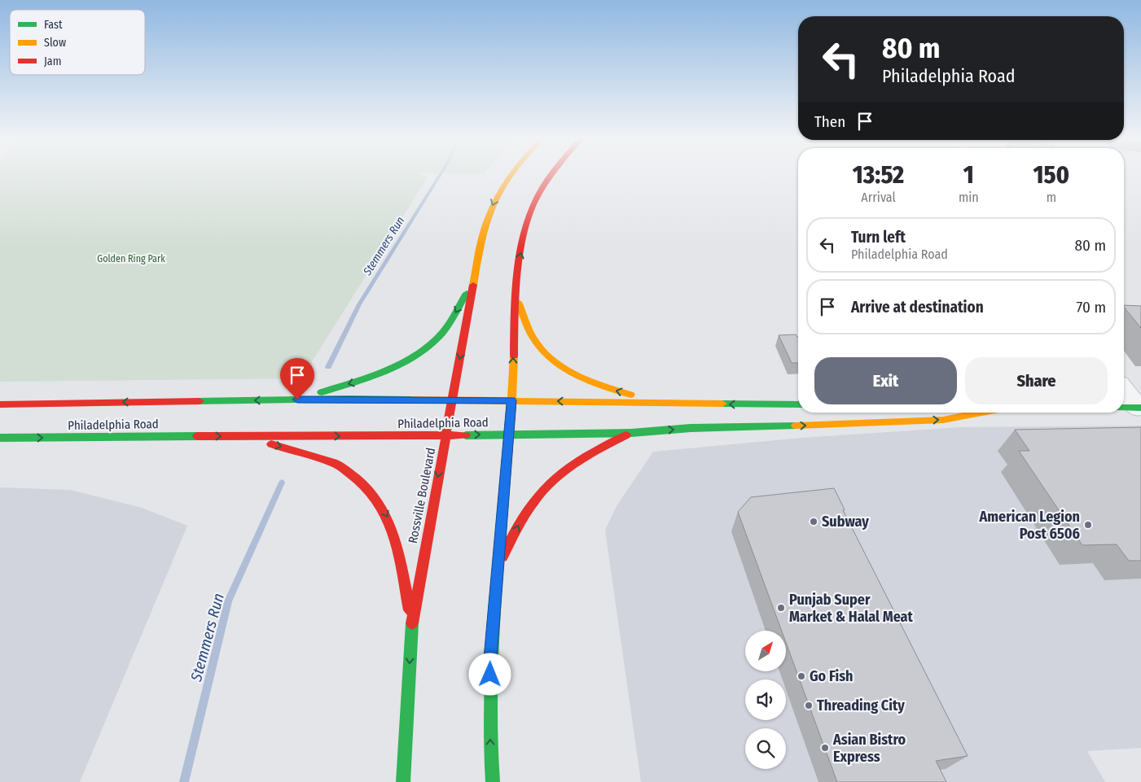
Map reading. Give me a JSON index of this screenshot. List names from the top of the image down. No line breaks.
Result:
{"streets":{"main road":["Philadelphia Road","Rossville Boulevard"]},"crossings":[["Philadelphia Road","Rossville Boulevard"]],"water":["Stemmers Run"],"parks":["Golden Ring Park"],"places":["Subway","American Legion Post 6506","Punjab Super Market & Halal Meat","Go Fish","Threading City","Asian Bistro Express"],"legend":["Fast","Slow","Jam"],"north":"top right","page":{"turn":["80 m","Philadelphia Road"],"then":"Then","eta":["13:52","Arrival","1","min","150","m"],"list":[{"name":"Turn left","note":"Philadelphia Road","value":"80 m"},{"name":"Arrive at destination","value":"70 m"}],"buttons":["Exit","Share"]}}
